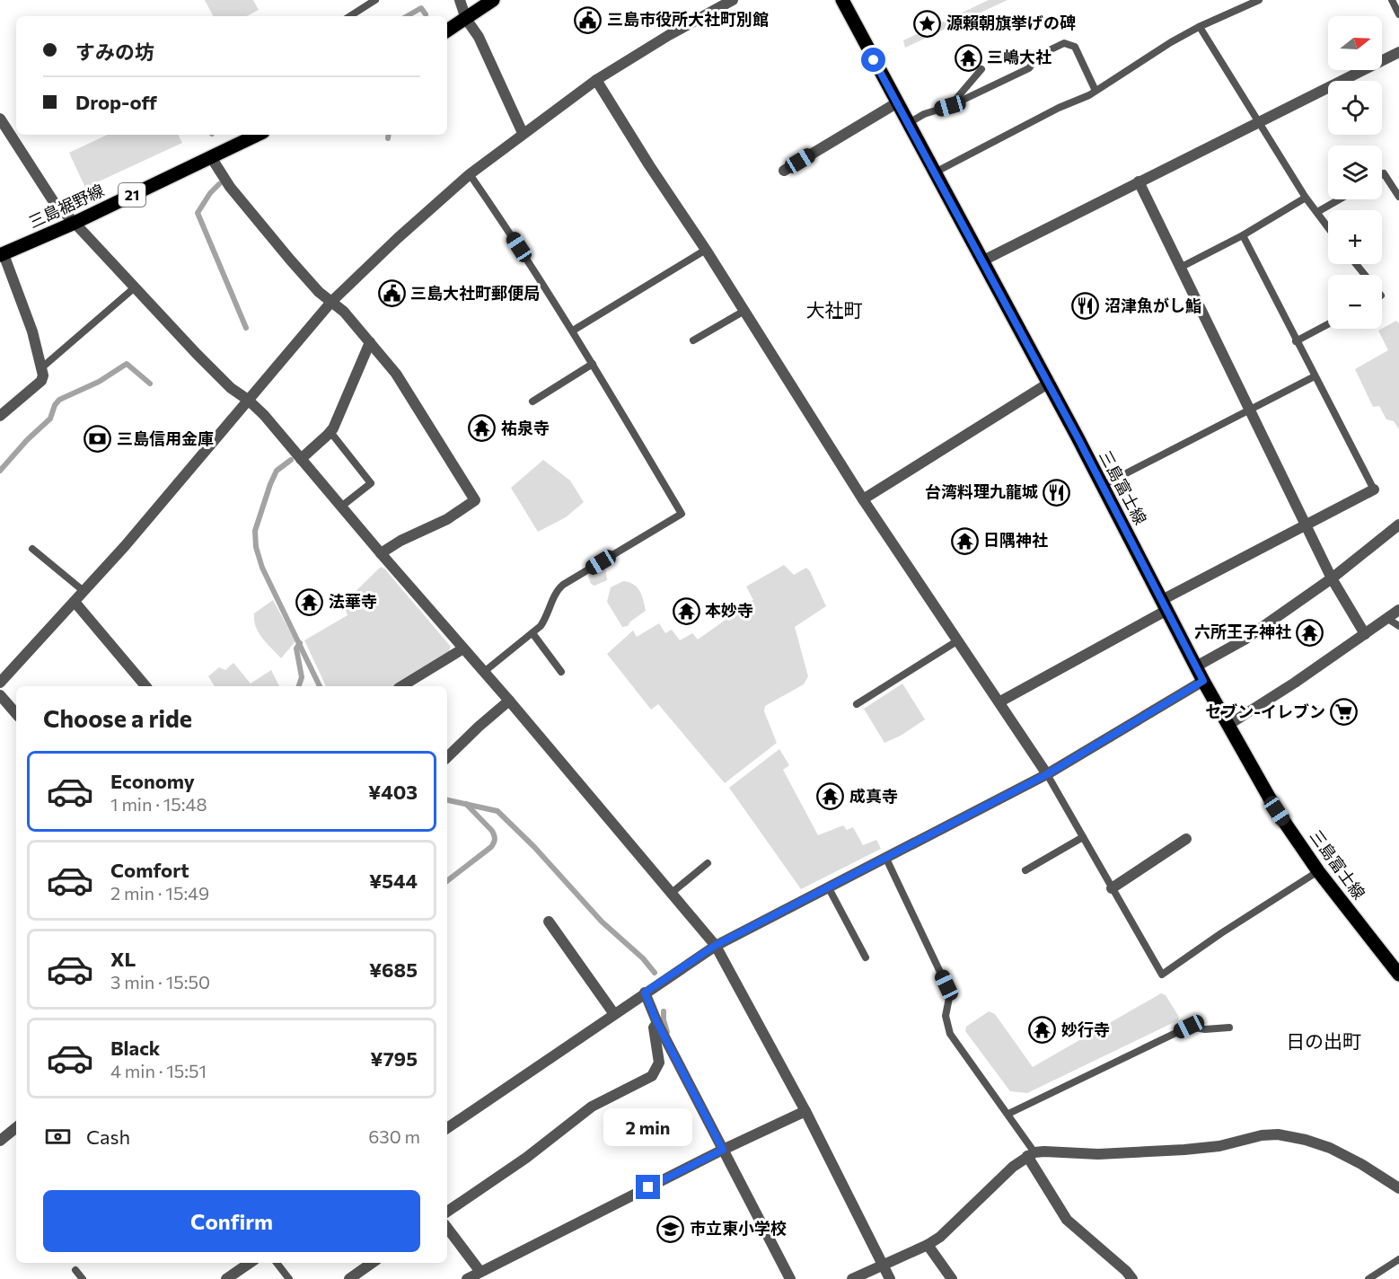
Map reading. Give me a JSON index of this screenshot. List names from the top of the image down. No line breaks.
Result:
{"streets":{"main road":["21","三島裾野線","三島富士線"]},"districts":["大社町","日の出町"],"places":{"public building":["三島市役所大社町別館","三島大社町郵便局"],"place":["源賴朝旗挙げの碑"],"temple":["三嶋大社","祐泉寺","日隅神社","法華寺","本妙寺","六所王子神社","成真寺","妙行寺"],"restaurant":["沼津魚がし鮨","台湾料理九龍城"],"bank":["三島信用金庫"],"supermarket":["セブン-イレブン"],"school or university":["市立東小学校"]},"north":"right","page":{"map_buttons":["+","−"],"banner":["すみの坊","Drop-off"],"heading":"Choose a ride","list":[{"name":"Economy","note":"1 min · 15:48","value":"¥403"},{"name":"Comfort","note":"2 min · 15:49","value":"¥544"},{"name":"XL","note":"3 min · 15:50","value":"¥685"},{"name":"Black","note":"4 min · 15:51","value":"¥795"}],"pay":["Cash","630 m"],"bubble":"2 min","buttons":"Confirm"}}
